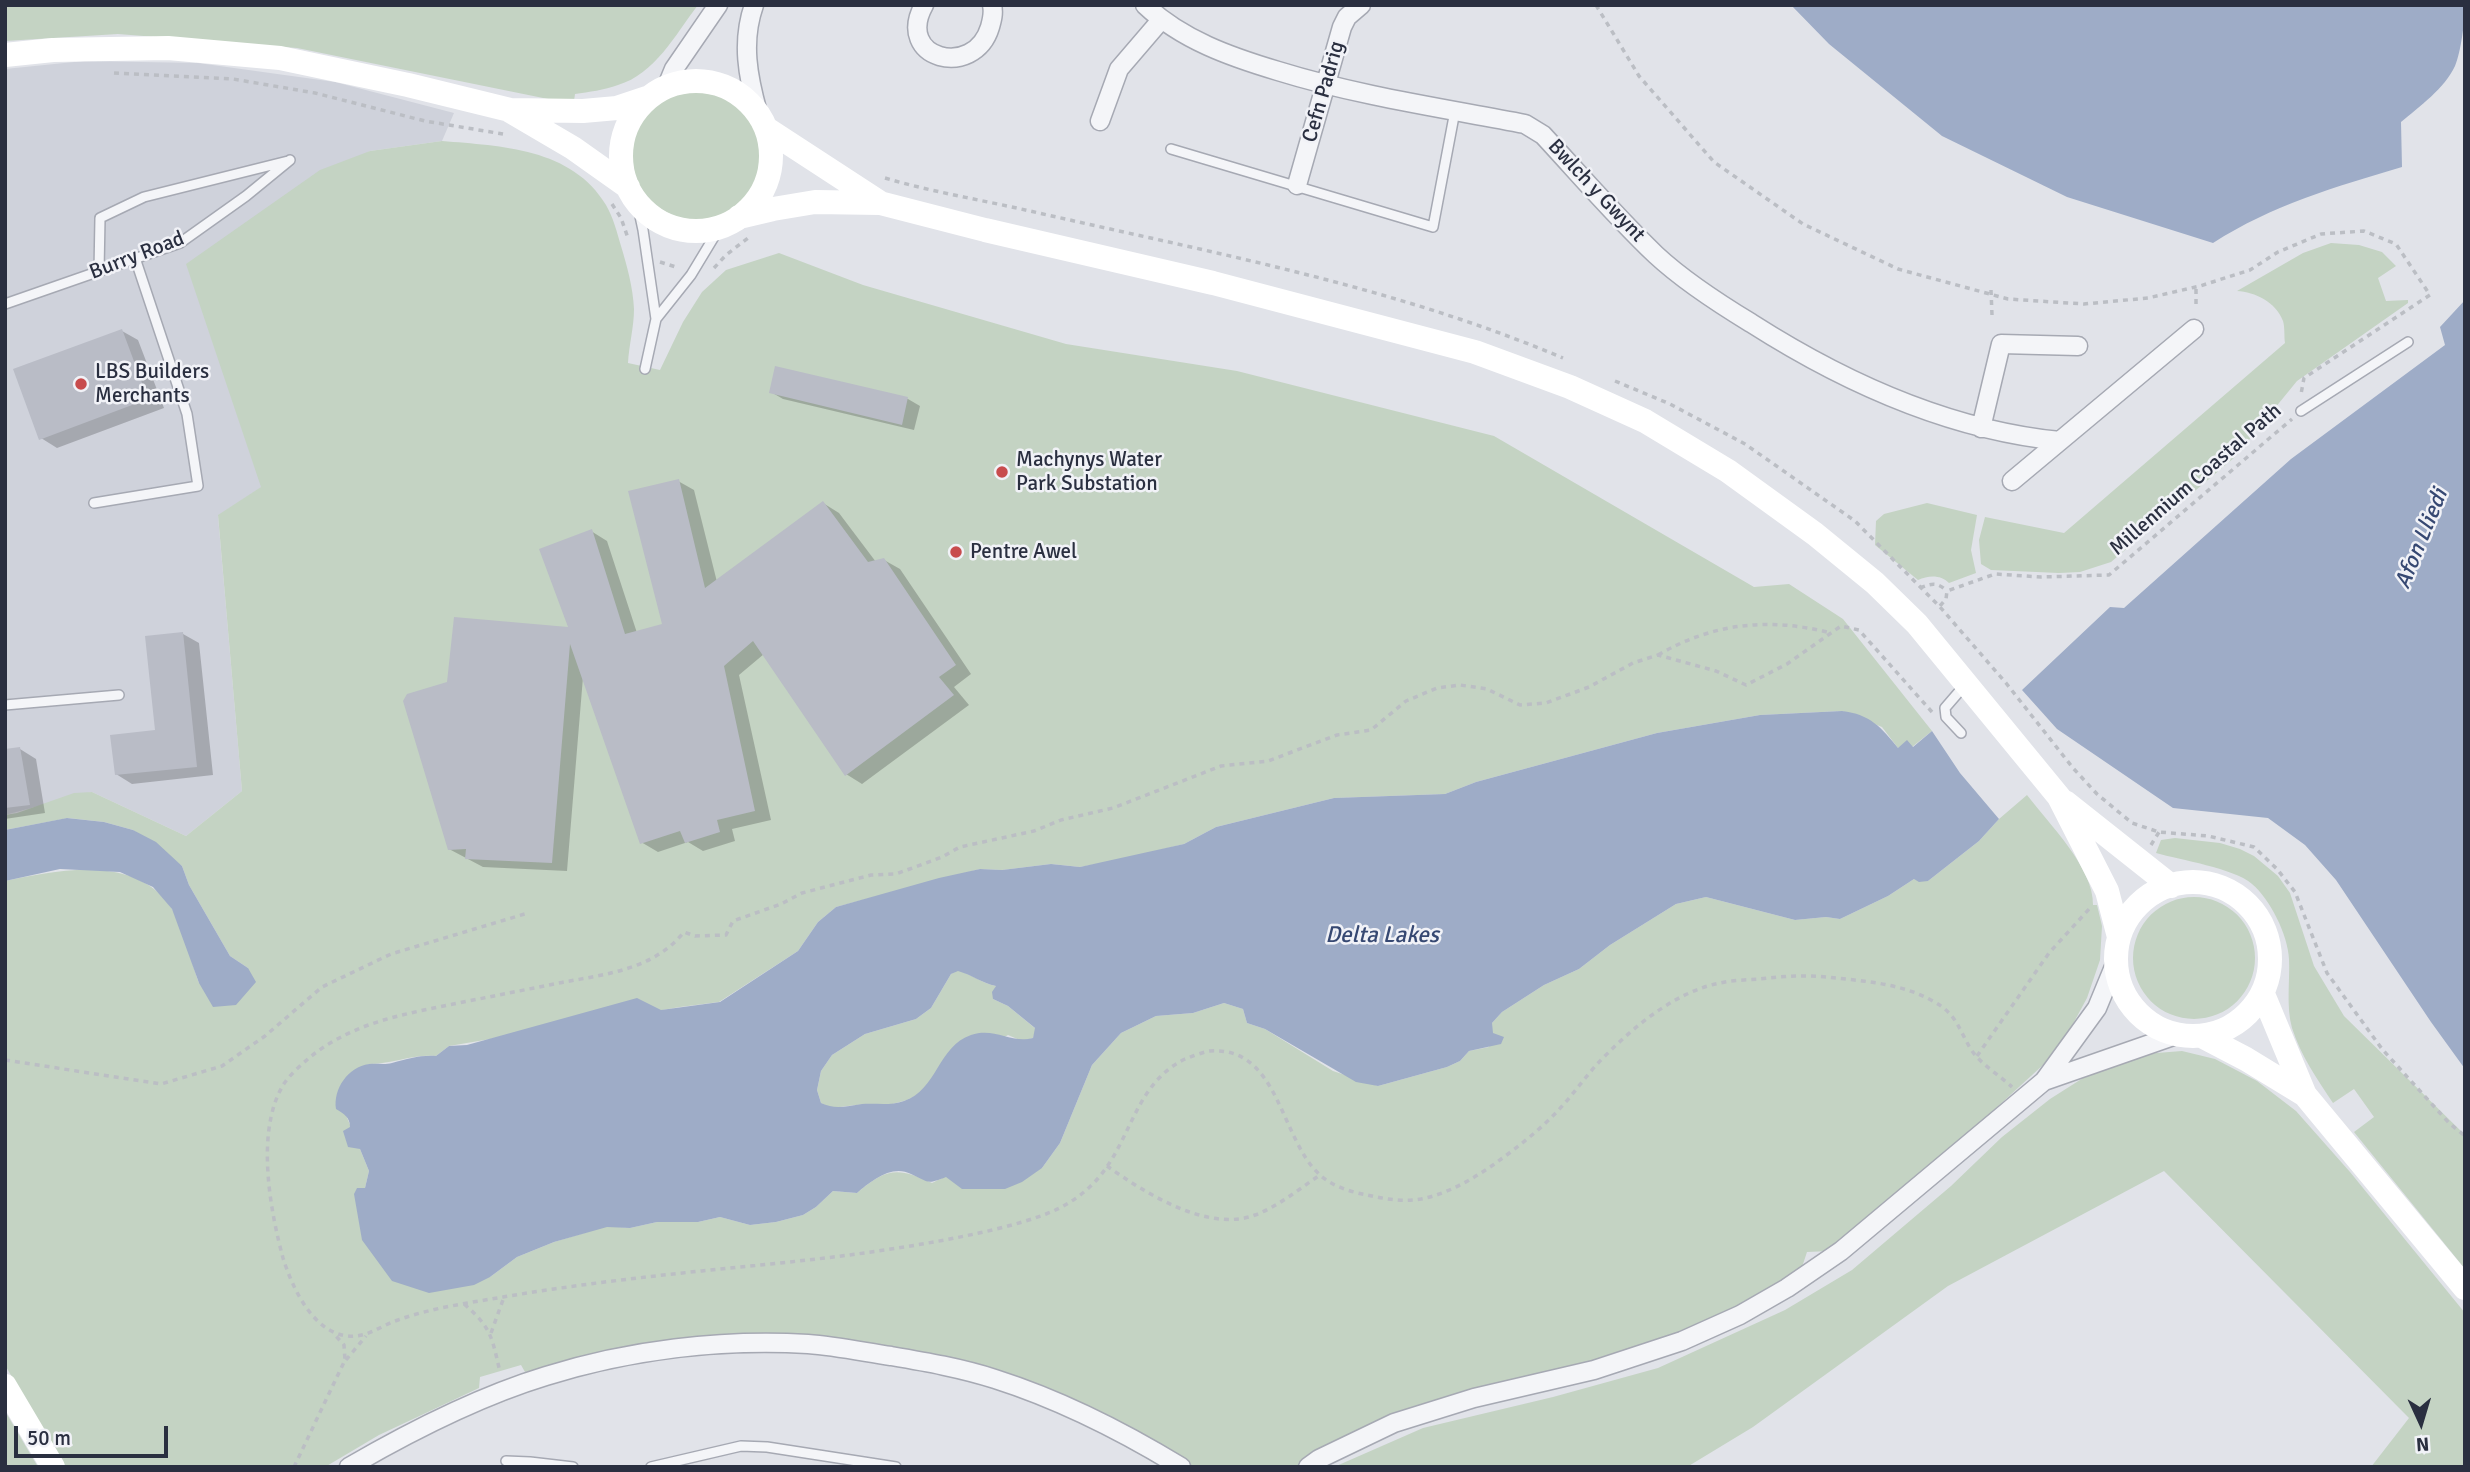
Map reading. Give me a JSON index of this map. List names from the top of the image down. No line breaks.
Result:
{"streets":{"street":["Cefn Padrig","Bwlch y Gwynt"],"lane":["Burry Road"],"path":["Millennium Coastal Path"]},"crossings":[["Cefn Padrig","Bwlch y Gwynt"]],"water":["Afon Lliedi","Delta Lakes"],"places":["LBS Builders Merchants","Machynys Water Park Substation","Pentre Awel"],"scale_bar":"50 m","north":"bottom"}
